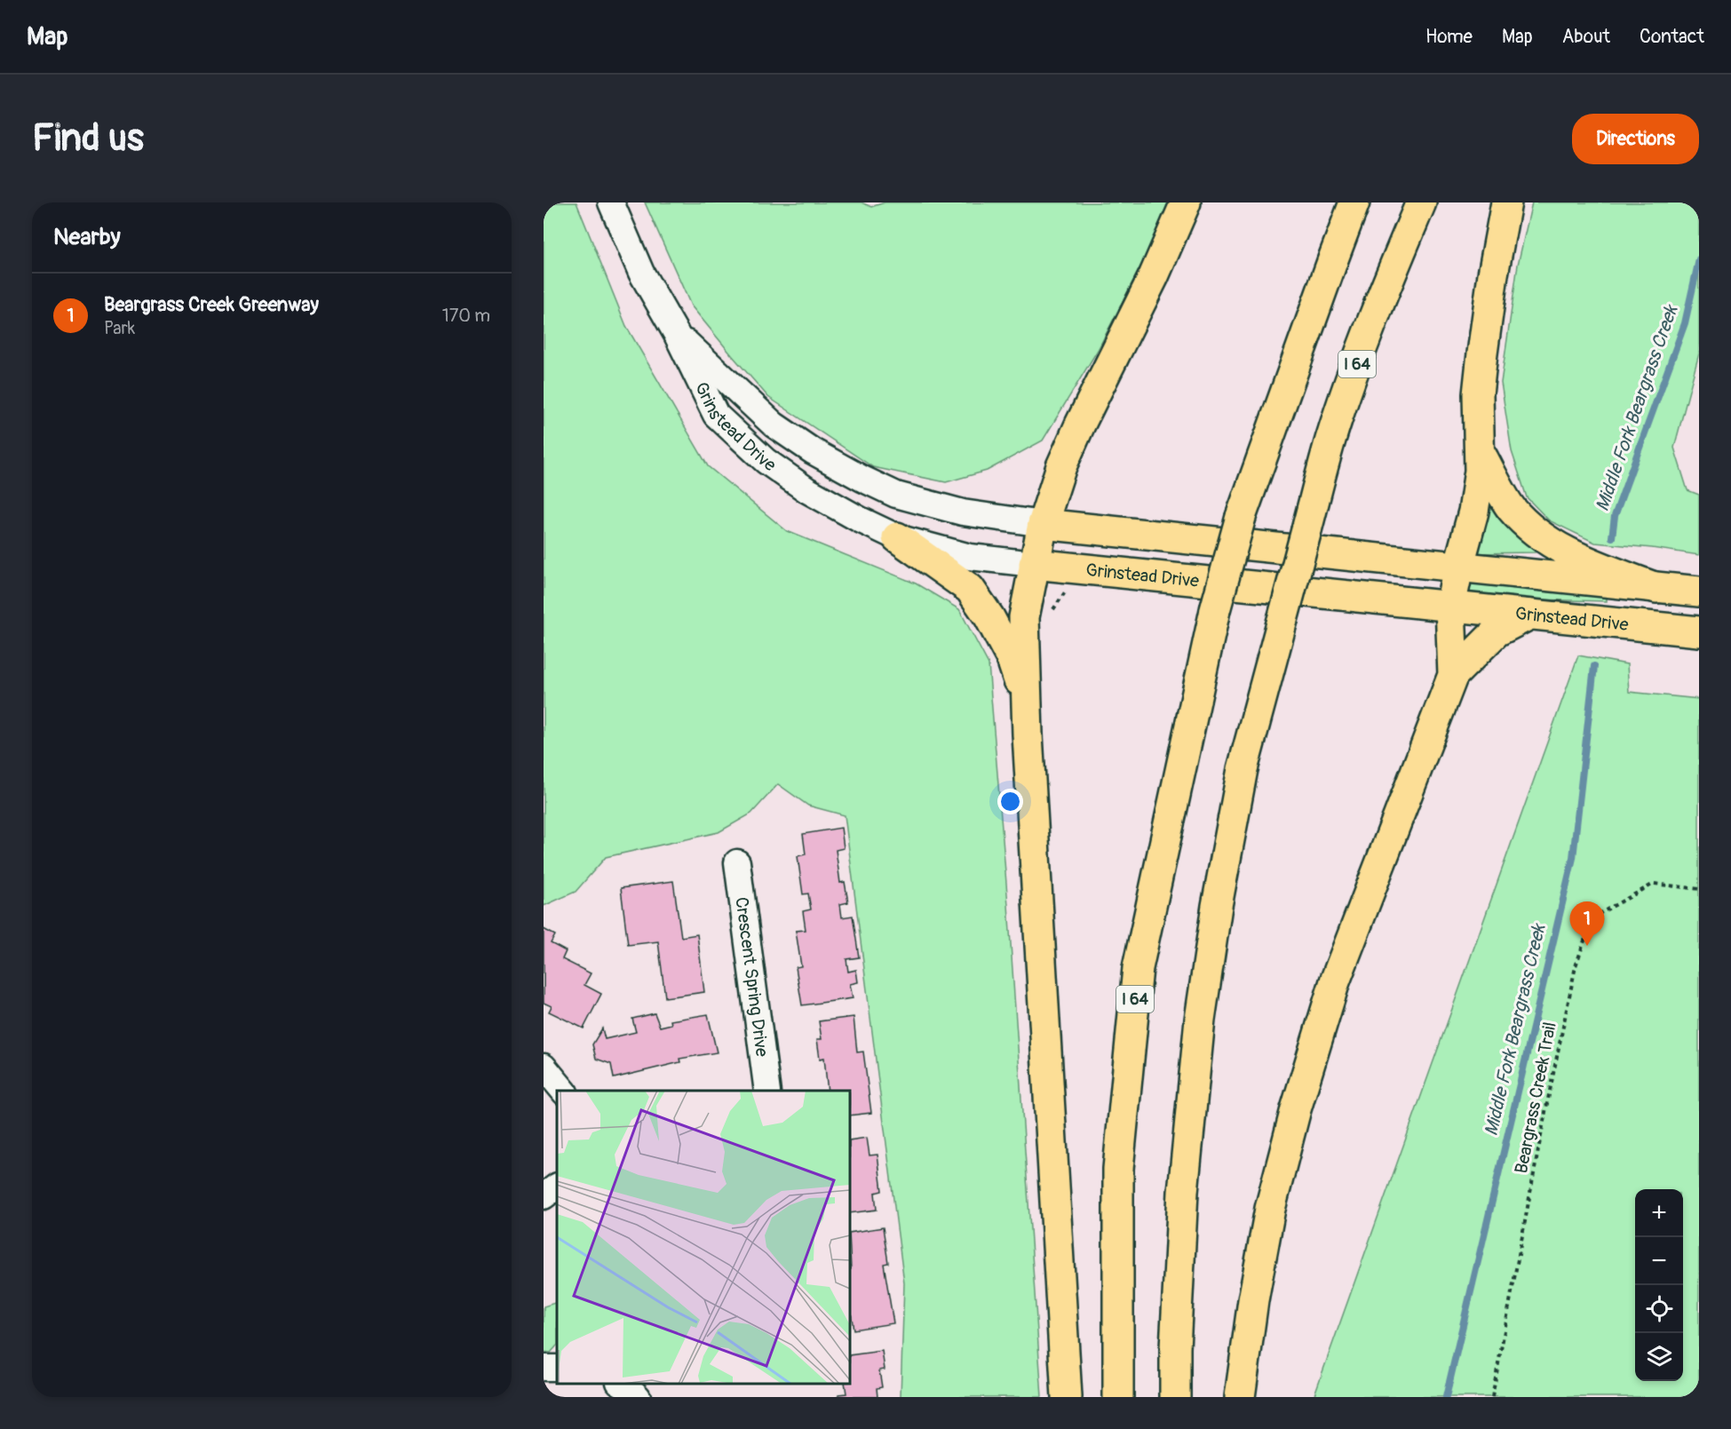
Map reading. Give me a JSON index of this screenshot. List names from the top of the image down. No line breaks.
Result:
{"streets":{"main road":["I 64","Grinstead Drive"],"street":["Crescent Spring Drive"],"path":["Beargrass Creek Trail"]},"water":["Middle Fork Beargrass Creek"],"page":{"header":"Map","nav":["Home","Map","About","Contact"],"buttons":"Directions","title":"Find us","heading":"Nearby","list":[{"mark":"1","name":"Beargrass Creek Greenway","note":"Park","value":"170 m"}],"pins":"1","map_buttons":["+","−"]}}
